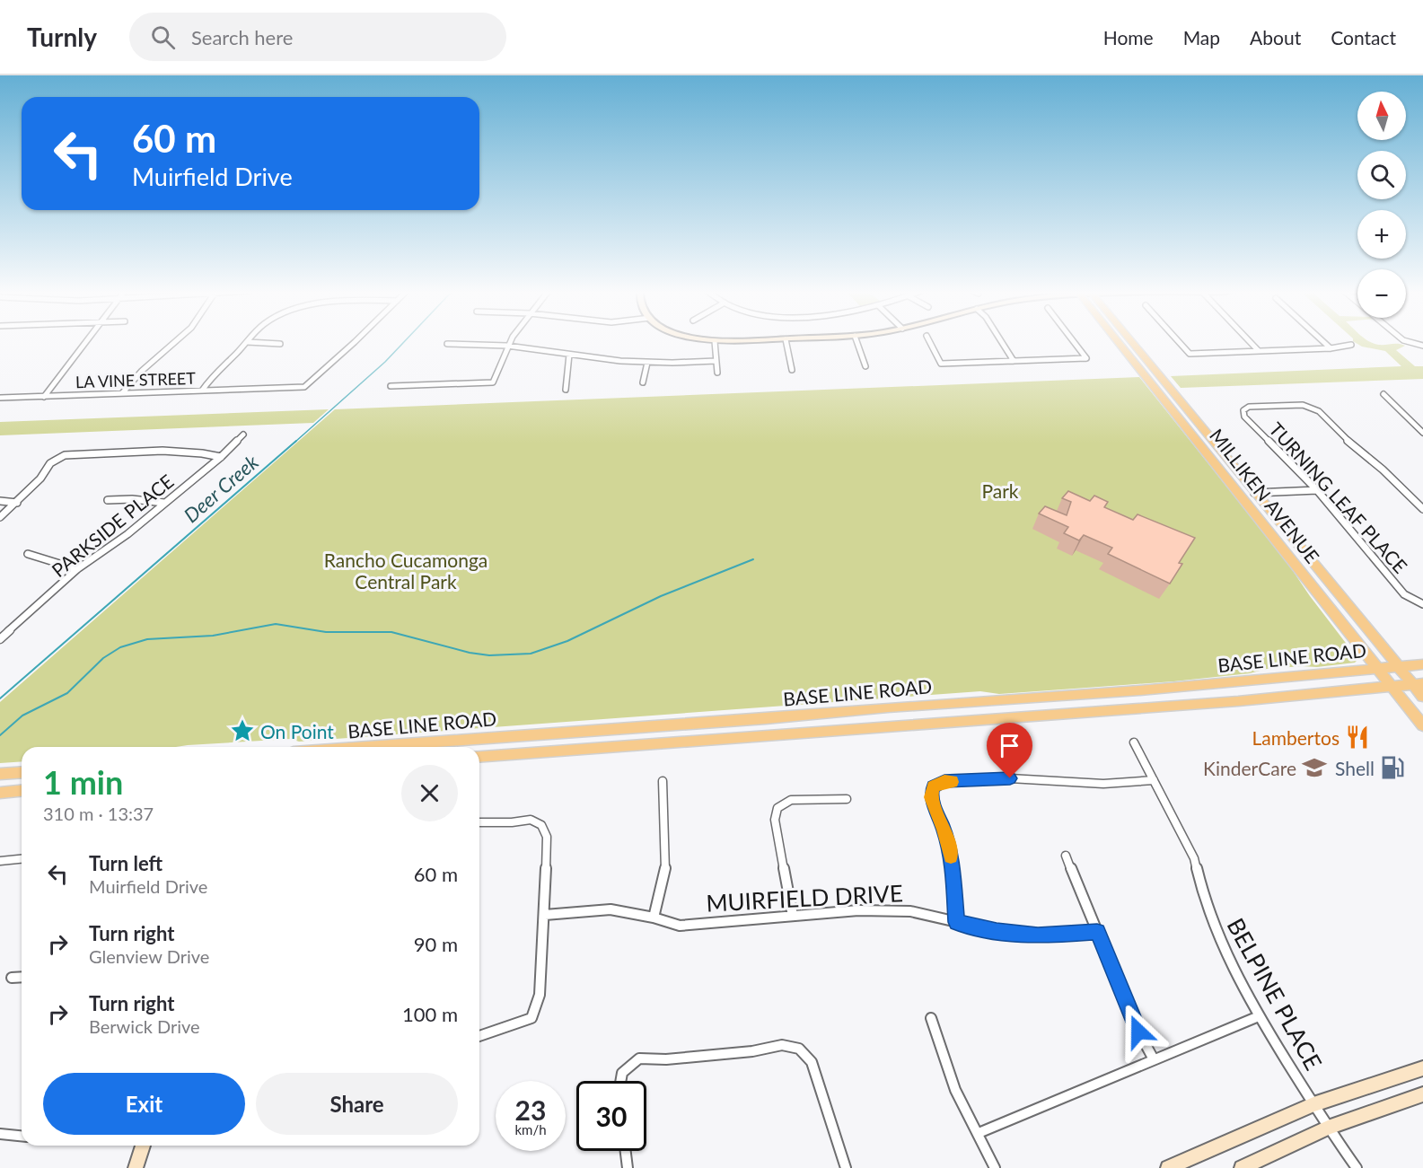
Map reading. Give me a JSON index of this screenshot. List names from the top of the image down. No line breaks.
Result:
{"streets":{"main road":["MILLIKEN AVENUE","BASE LINE ROAD"],"street":["LA VINE STREET","TURNING LEAF PLACE","PARKSIDE PLACE","MUIRFIELD DRIVE","BELPINE PLACE"]},"crossings":[["MILLIKEN AVENUE","BASE LINE ROAD"]],"water":["Deer Creek"],"parks":["Park","Rancho Cucamonga Central Park"],"places":{"place":["On Point"],"restaurant":["Lambertos"],"school or university":["KinderCare"],"fuel station":["Shell"]},"north":"top","page":{"header":"Turnly","search":"Search here","nav":["Home","Map","About","Contact"],"map_buttons":["+","−"],"turn":["60 m","Muirfield Drive"],"heading":["1 min","310 m · 13:37"],"list":[{"name":"Turn left","note":"Muirfield Drive","value":"60 m"},{"name":"Turn right","note":"Glenview Drive","value":"90 m"},{"name":"Turn right","note":"Berwick Drive","value":"100 m"}],"buttons":["Exit","Share"],"speed":"23 km/h","limit":"30"}}
